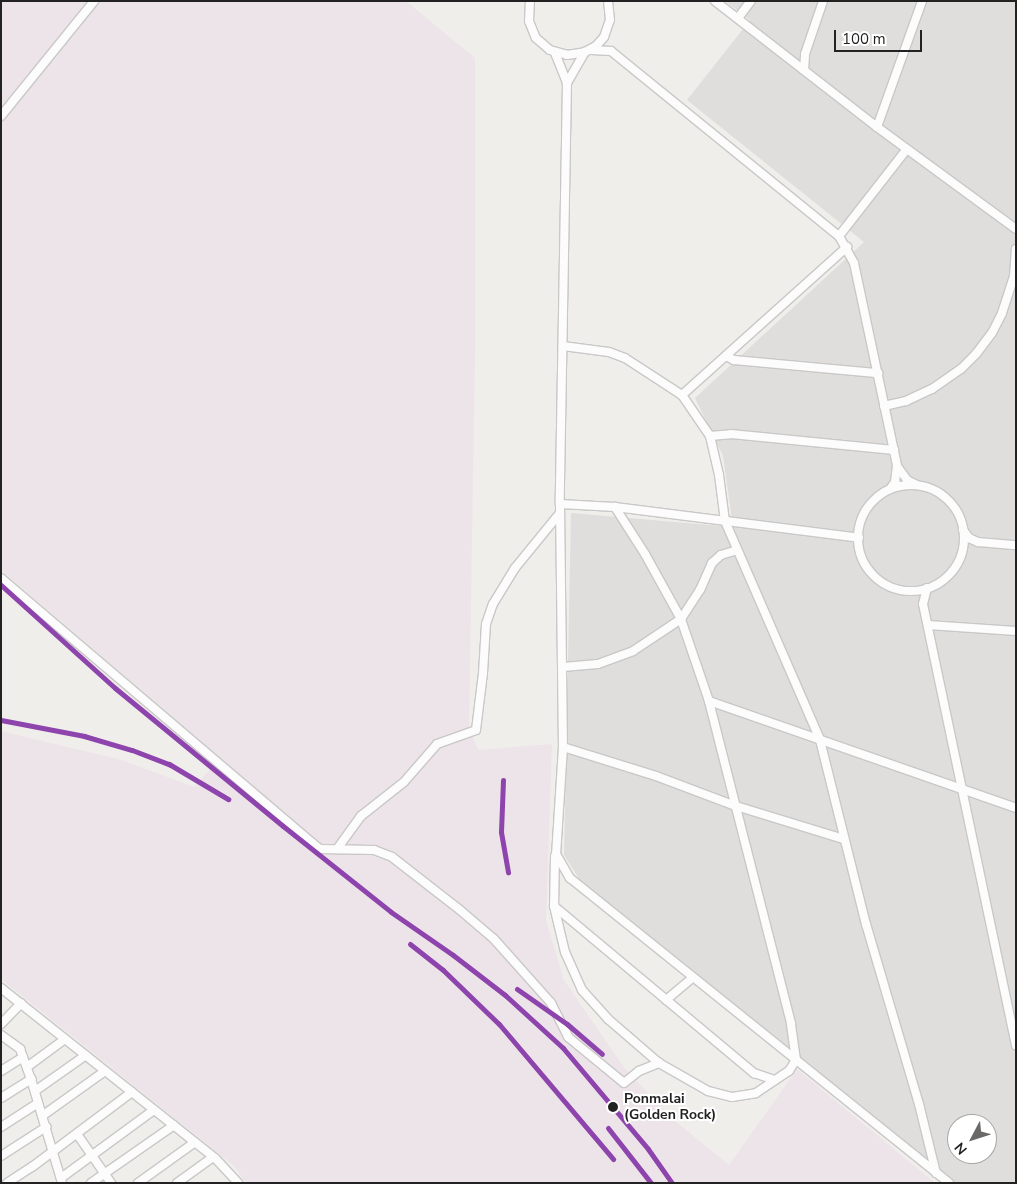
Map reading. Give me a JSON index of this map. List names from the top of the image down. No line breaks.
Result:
{"places":["Ponmalai (Golden Rock)"],"scale_bar":"100 m","north":"bottom left"}
